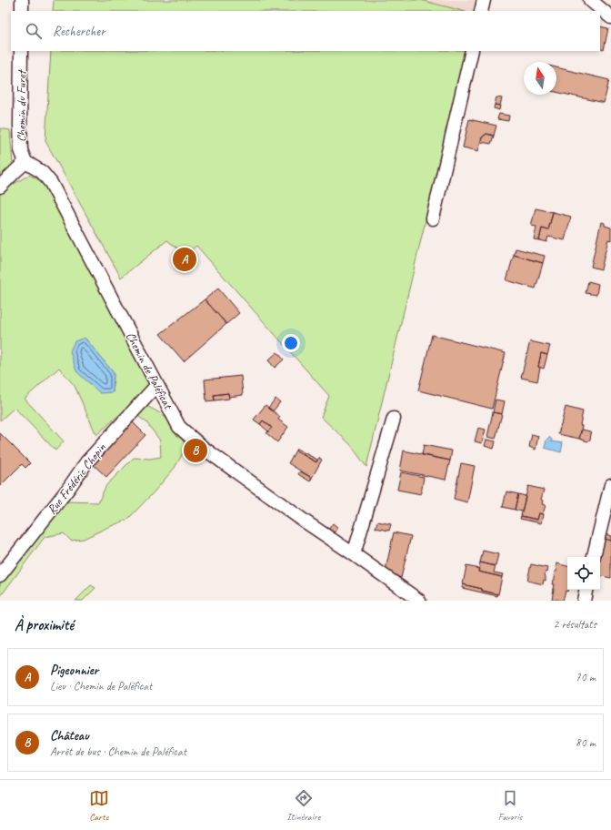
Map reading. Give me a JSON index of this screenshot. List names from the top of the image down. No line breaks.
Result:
{"streets":{"street":["Chemin du Furet","Chemin de Paléficat","Rue Frédéric Chopin"]},"crossings":[["Chemin du Furet","Chemin de Paléficat"],["Chemin de Paléficat","Rue Frédéric Chopin"]],"north":"top","page":{"search":"Rechercher","pins":["A","B"],"heading":["À proximité","2 résultats"],"list":[{"mark":"A","name":"Pigeonnier","note":"Lieu · Chemin de Paléficat","value":"70 m"},{"mark":"B","name":"Château","note":"Arrêt de bus · Chemin de Paléficat","value":"80 m"}],"nav":["Carte","Itinéraire","Favoris"]}}
